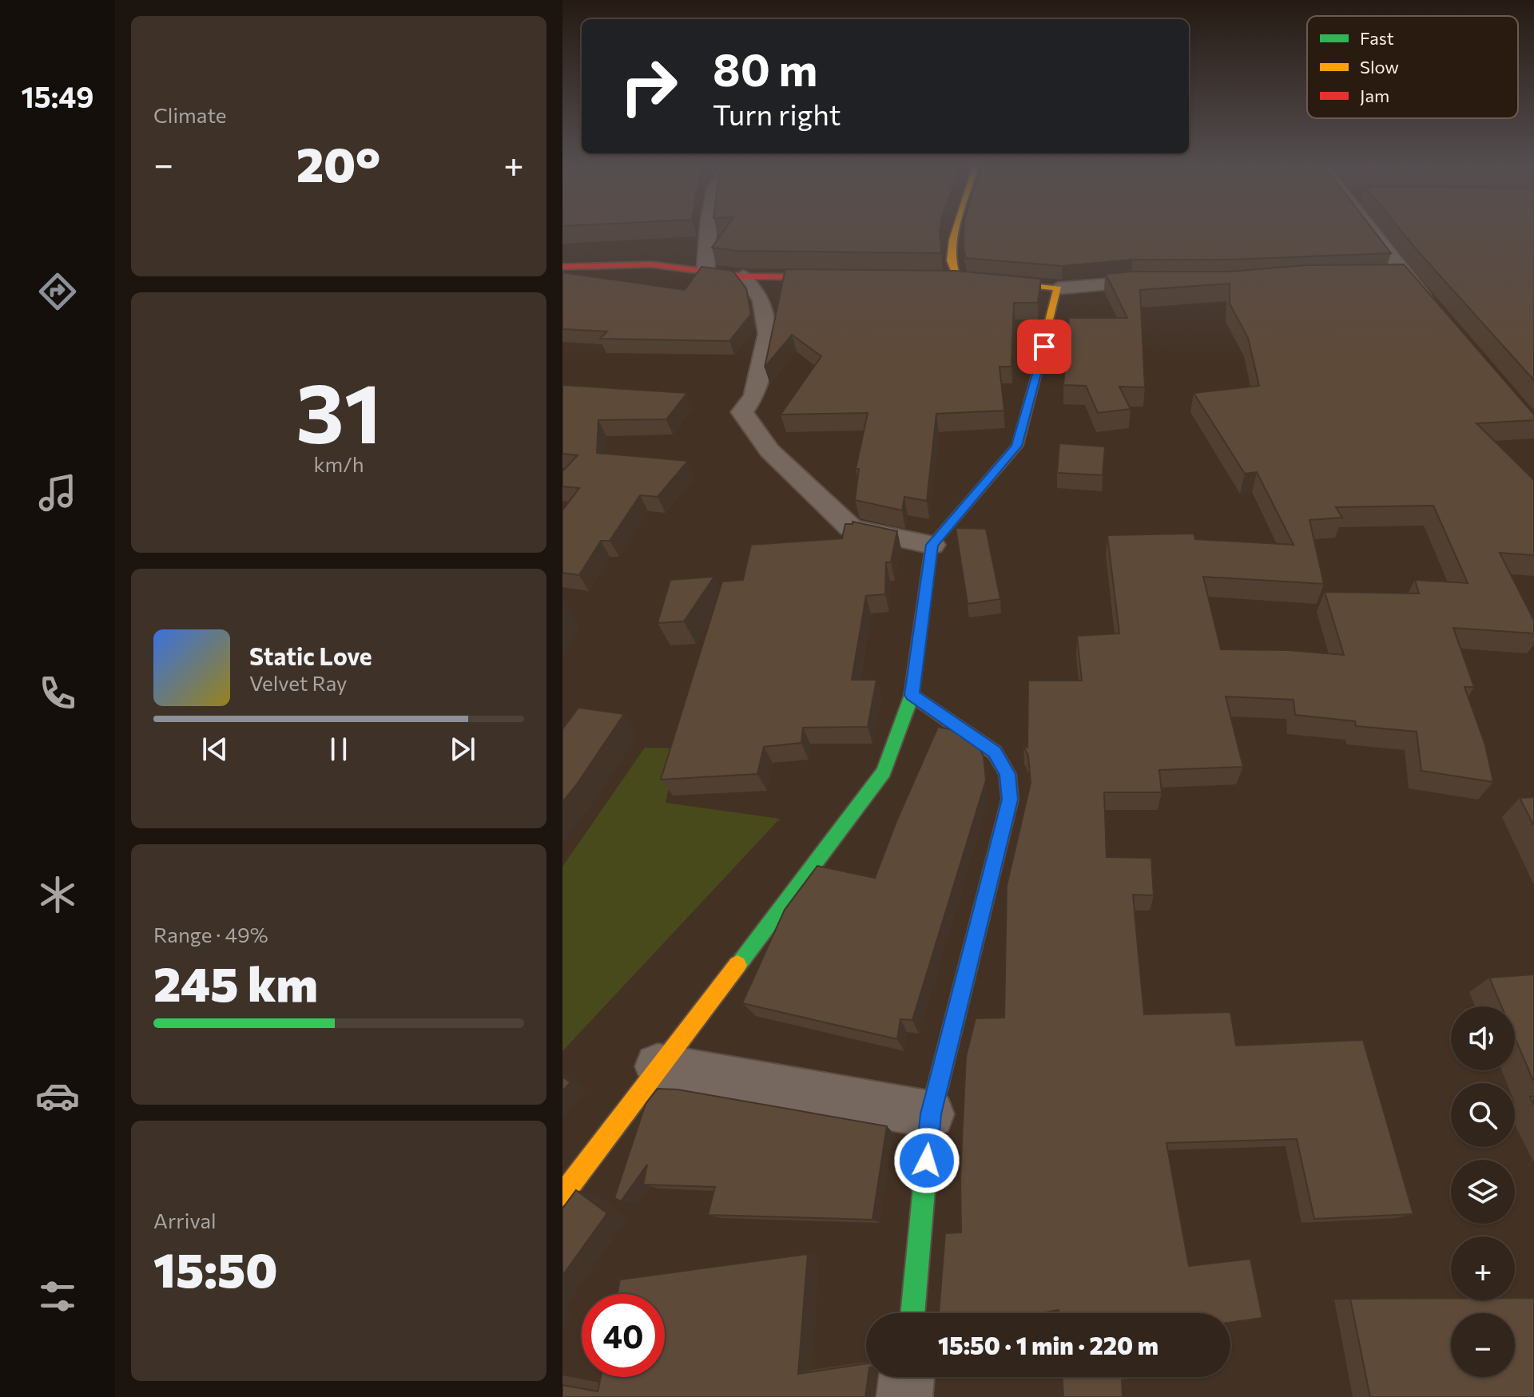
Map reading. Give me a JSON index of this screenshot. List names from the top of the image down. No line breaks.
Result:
{"legend":["Fast","Slow","Jam"],"page":{"tabs":"15:49","tile":["Climate",["31","km/h"],["Range · 49%","245 km"],["Arrival","15:50"]],"turn":["80 m","Turn right"],"heat":["−","20°","+"],"song":["Static Love","Velvet Ray"],"map_buttons":["+","−"],"limit":"40","trip":"15:50 · 1 min · 220 m"}}
